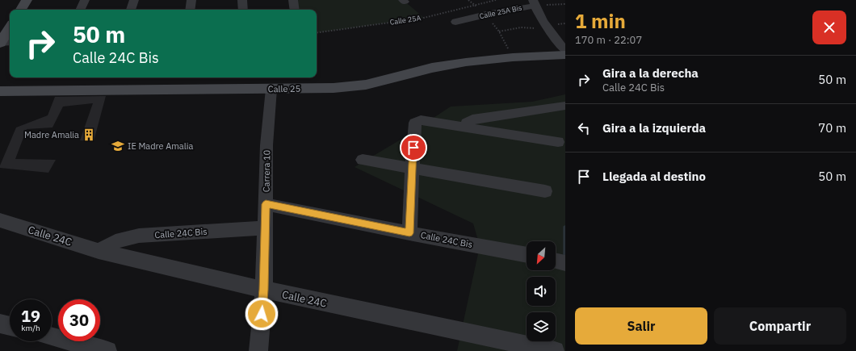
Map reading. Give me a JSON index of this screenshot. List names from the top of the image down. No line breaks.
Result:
{"streets":{"street":["Calle 25A Bis","Calle 25","Carrera 10","Calle 24C Bis","Calle 24C"],"path":["Calle 25A"]},"crossings":[["Calle 25","Carrera 10"],["Carrera 10","Calle 24C Bis"],["Carrera 10","Calle 24C"],["Calle 24C Bis","Calle 24C"]],"places":{"building":["Madre Amalia"],"school or university":["IE Madre Amalia"]},"north":"bottom left","page":{"heading":["1 min","170 m · 22:07"],"turn":["50 m","Calle 24C Bis"],"list":[{"name":"Gira a la derecha","note":"Calle 24C Bis","value":"50 m"},{"name":"Gira a la izquierda","value":"70 m"},{"name":"Llegada al destino","value":"50 m"}],"speed":"19 km/h","limit":"30","buttons":["Salir","Compartir"]}}
